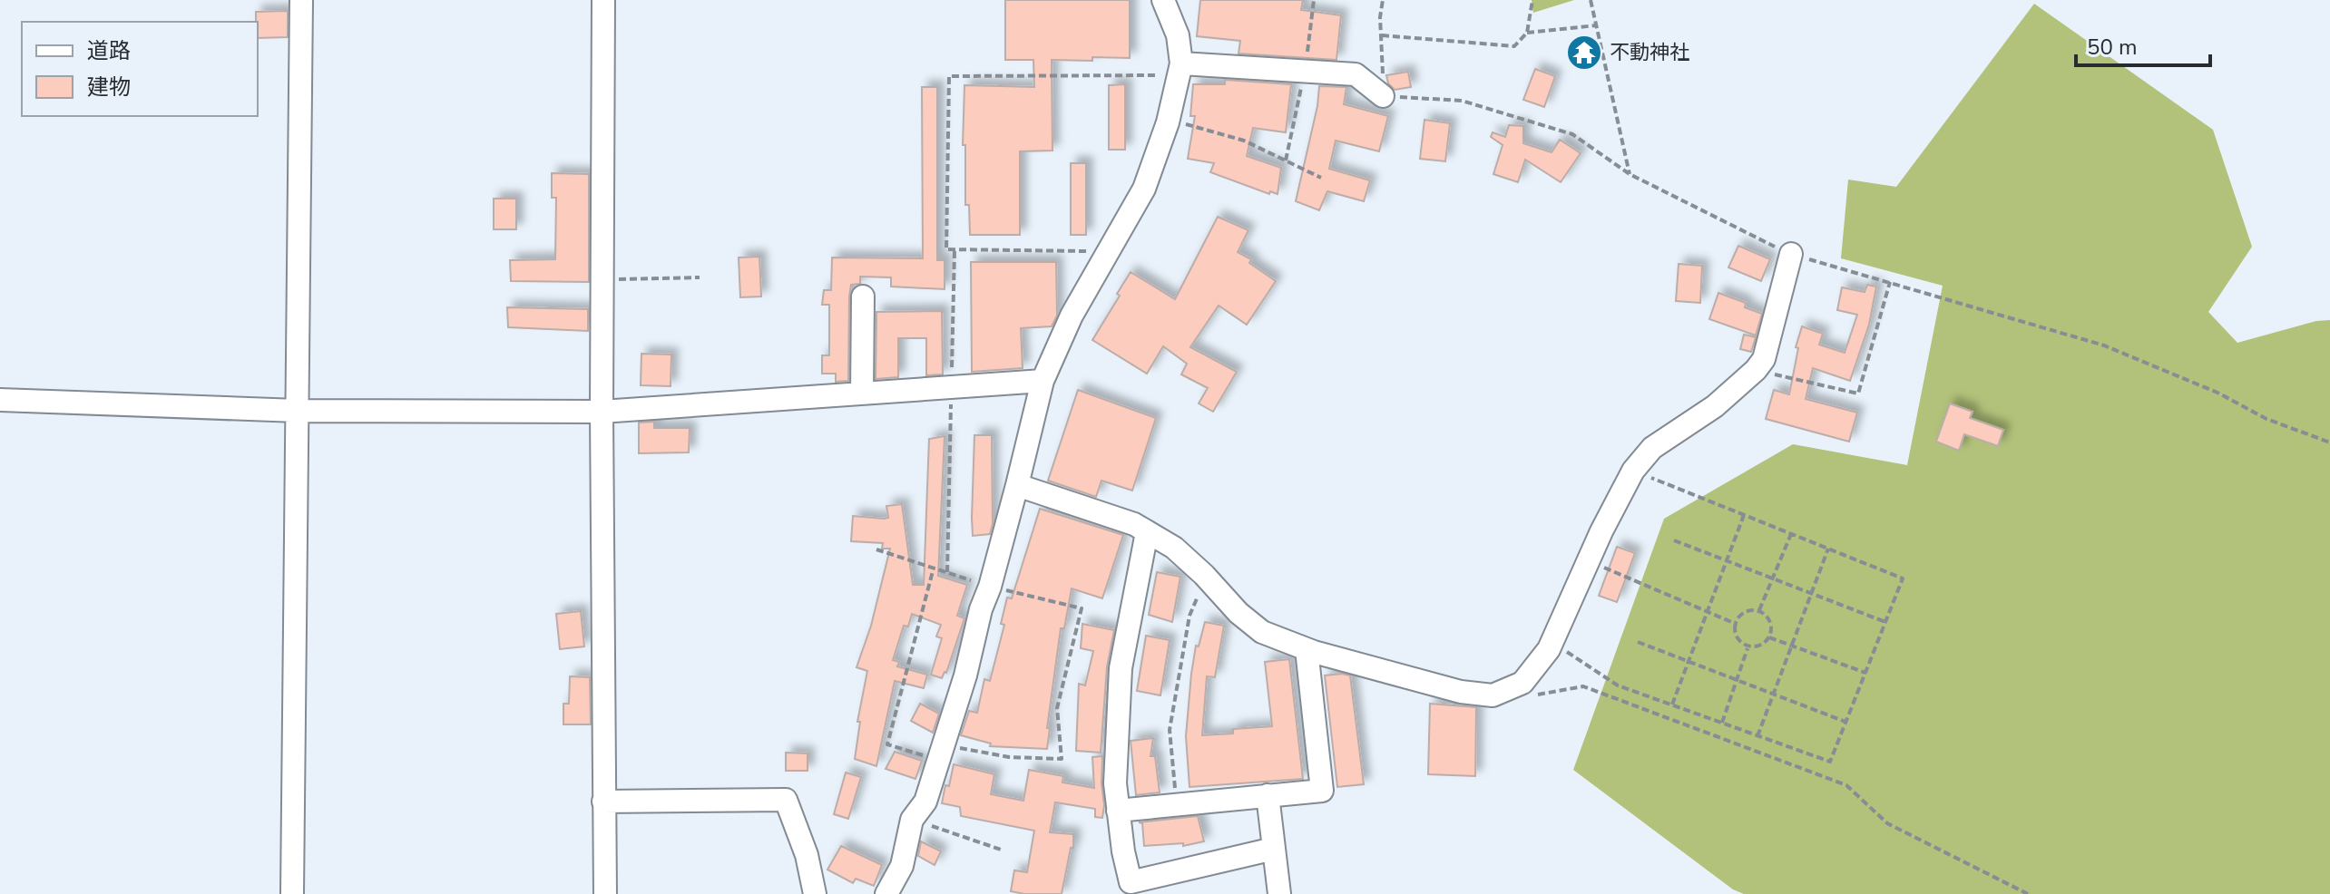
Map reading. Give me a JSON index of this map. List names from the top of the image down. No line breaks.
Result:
{"places":{"temple":["不動神社"]},"legend":["道路","建物"],"scale_bar":"50 m"}
